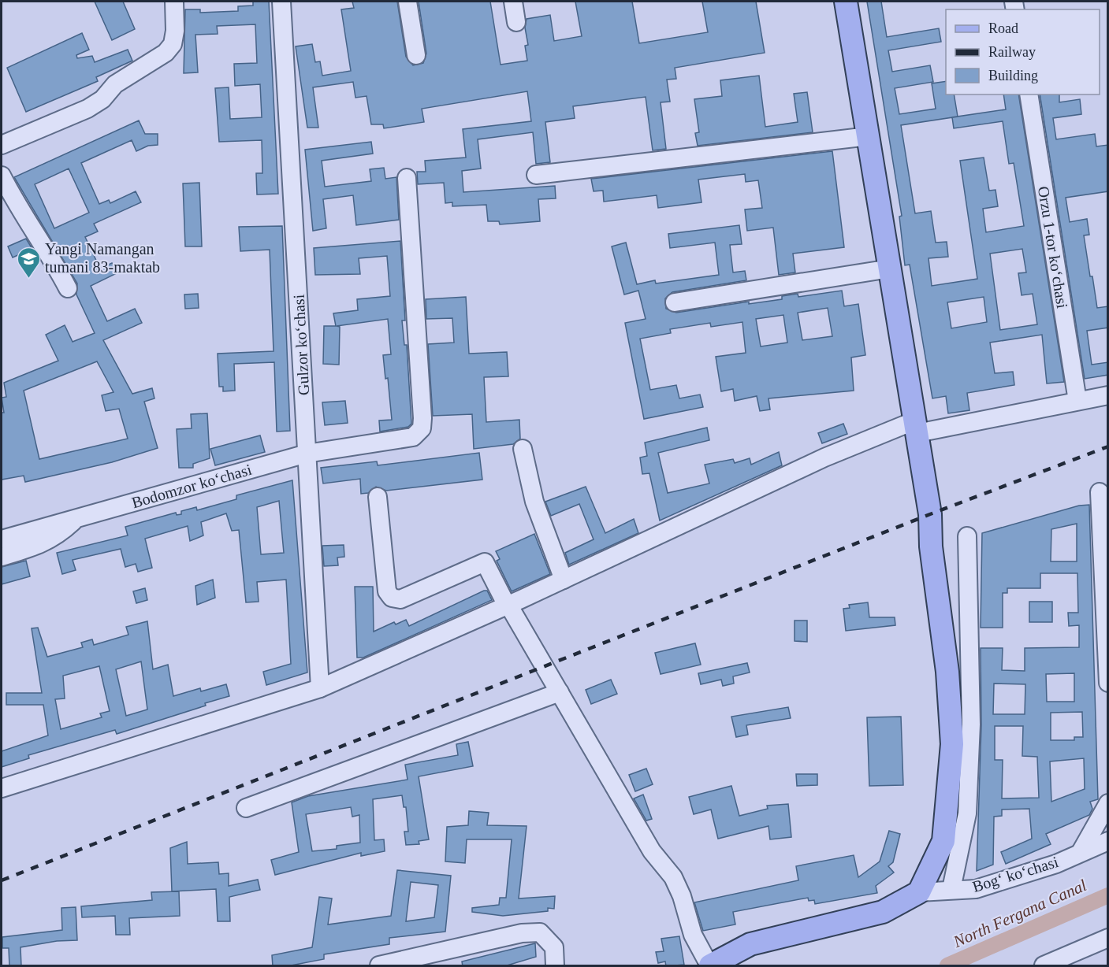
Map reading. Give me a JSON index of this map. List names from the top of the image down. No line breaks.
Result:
{"streets":{"street":["Orzu 1-tor koʻchasi","Gulzor koʻchasi","Bodomzor koʻchasi","Bogʻ koʻchasi"]},"crossings":[["Gulzor koʻchasi","Bodomzor koʻchasi"]],"water":["North Fergana Canal"],"places":{"school or university":["Yangi Namangan tumani 83-maktab"]},"legend":["Road","Railway","Building"]}
